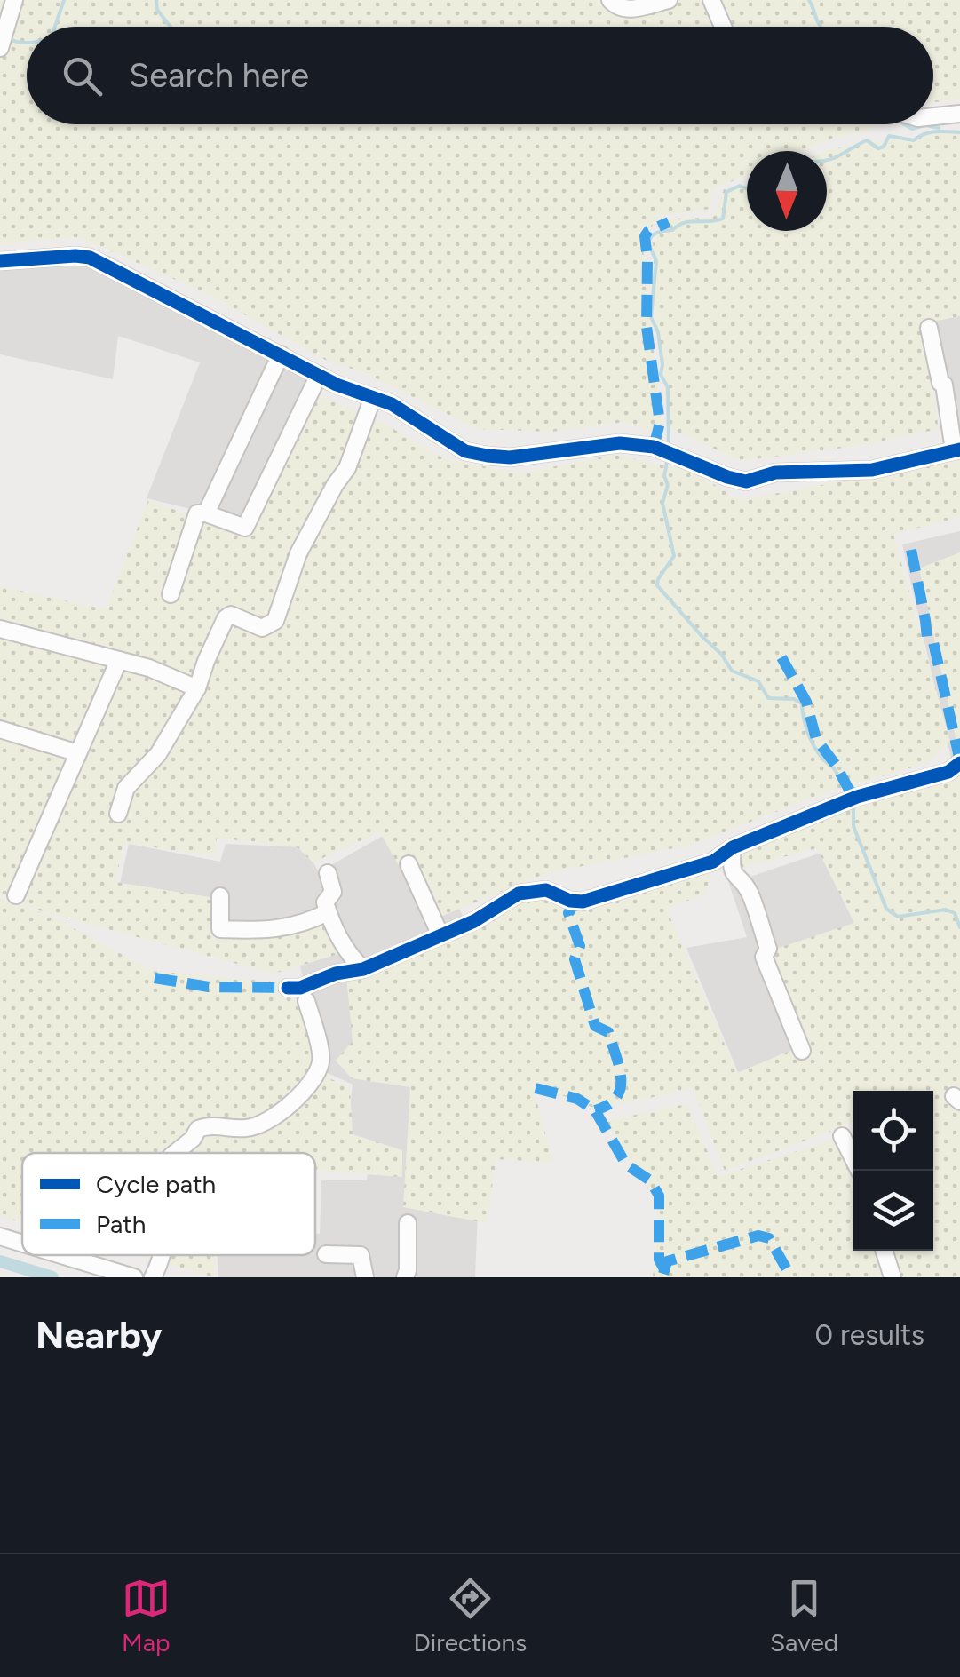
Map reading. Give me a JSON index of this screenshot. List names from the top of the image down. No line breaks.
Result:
{"legend":["Cycle path","Path"],"north":"bottom","page":{"search":"Search here","heading":["Nearby","0 results"],"nav":["Map","Directions","Saved"]}}
